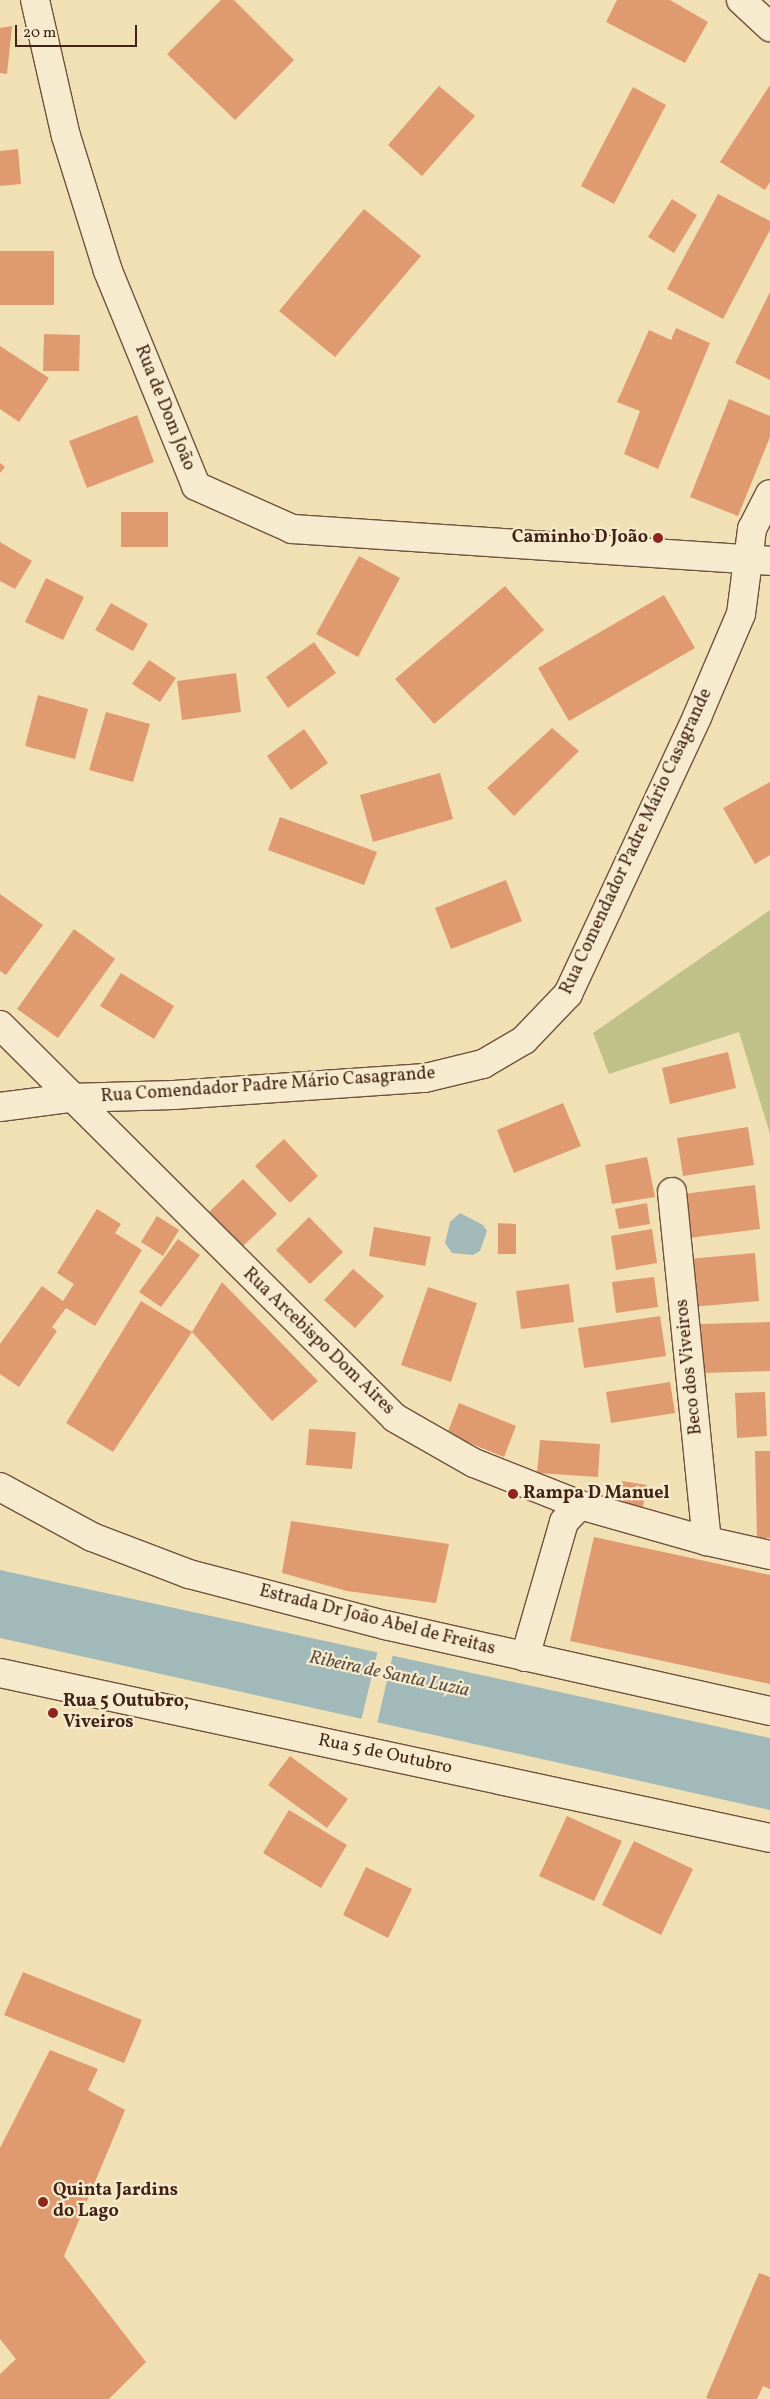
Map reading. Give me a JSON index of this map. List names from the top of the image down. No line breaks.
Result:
{"streets":{"street":["Rua de Dom João","Rua Comendador Padre Mário Casagrande","Rua Arcebispo Dom Aires","Beco dos Viveiros","Estrada Dr João Abel de Freitas","Rua 5 de Outubro"]},"crossings":[["Rua de Dom João","Rua Comendador Padre Mário Casagrande"],["Rua Comendador Padre Mário Casagrande","Rua Arcebispo Dom Aires"],["Rua Arcebispo Dom Aires","Beco dos Viveiros"]],"water":["Ribeira de Santa Luzia"],"places":["Caminho D João","Rampa D Manuel","Rua 5 Outubro, Viveiros","Quinta Jardins do Lago"],"scale_bar":"20 m"}
